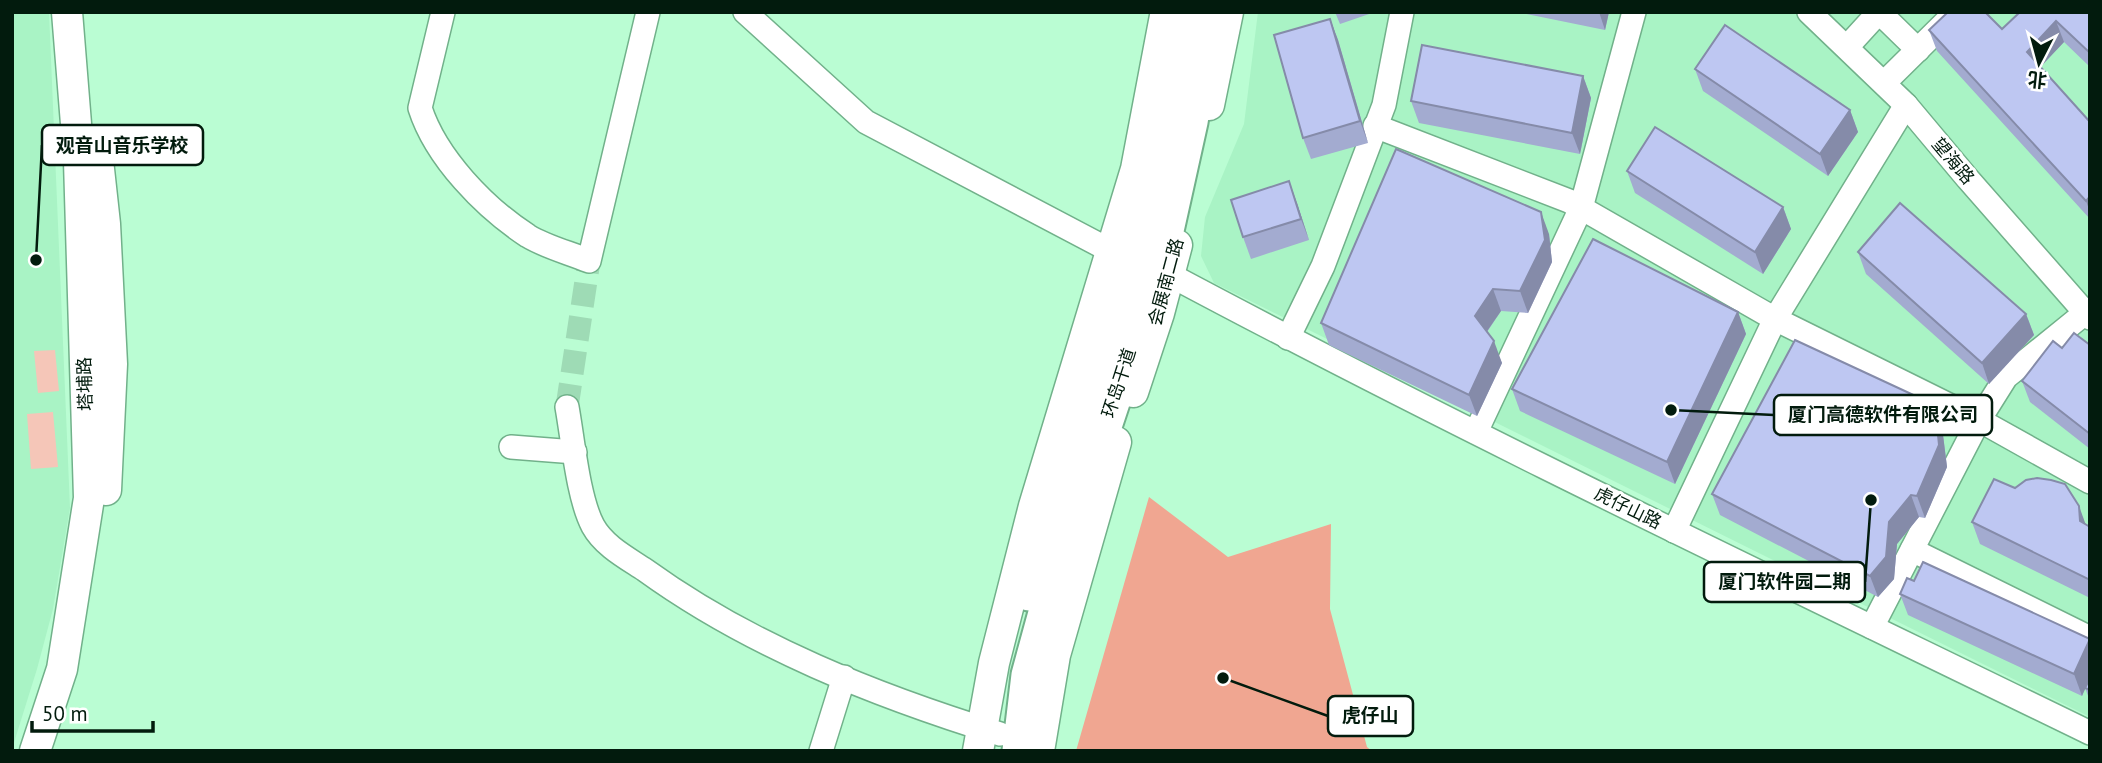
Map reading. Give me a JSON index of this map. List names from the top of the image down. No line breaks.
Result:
{"streets":{"highway":["环岛干道"],"main road":["会展南二路","塔埔路"],"street":["望海路","虎仔山路"]},"crossings":[["会展南二路","虎仔山路"]],"places":["观音山音乐学校","厦门高德软件有限公司","厦门软件园二期","虎仔山"],"scale_bar":"50 m","north":"bottom"}
